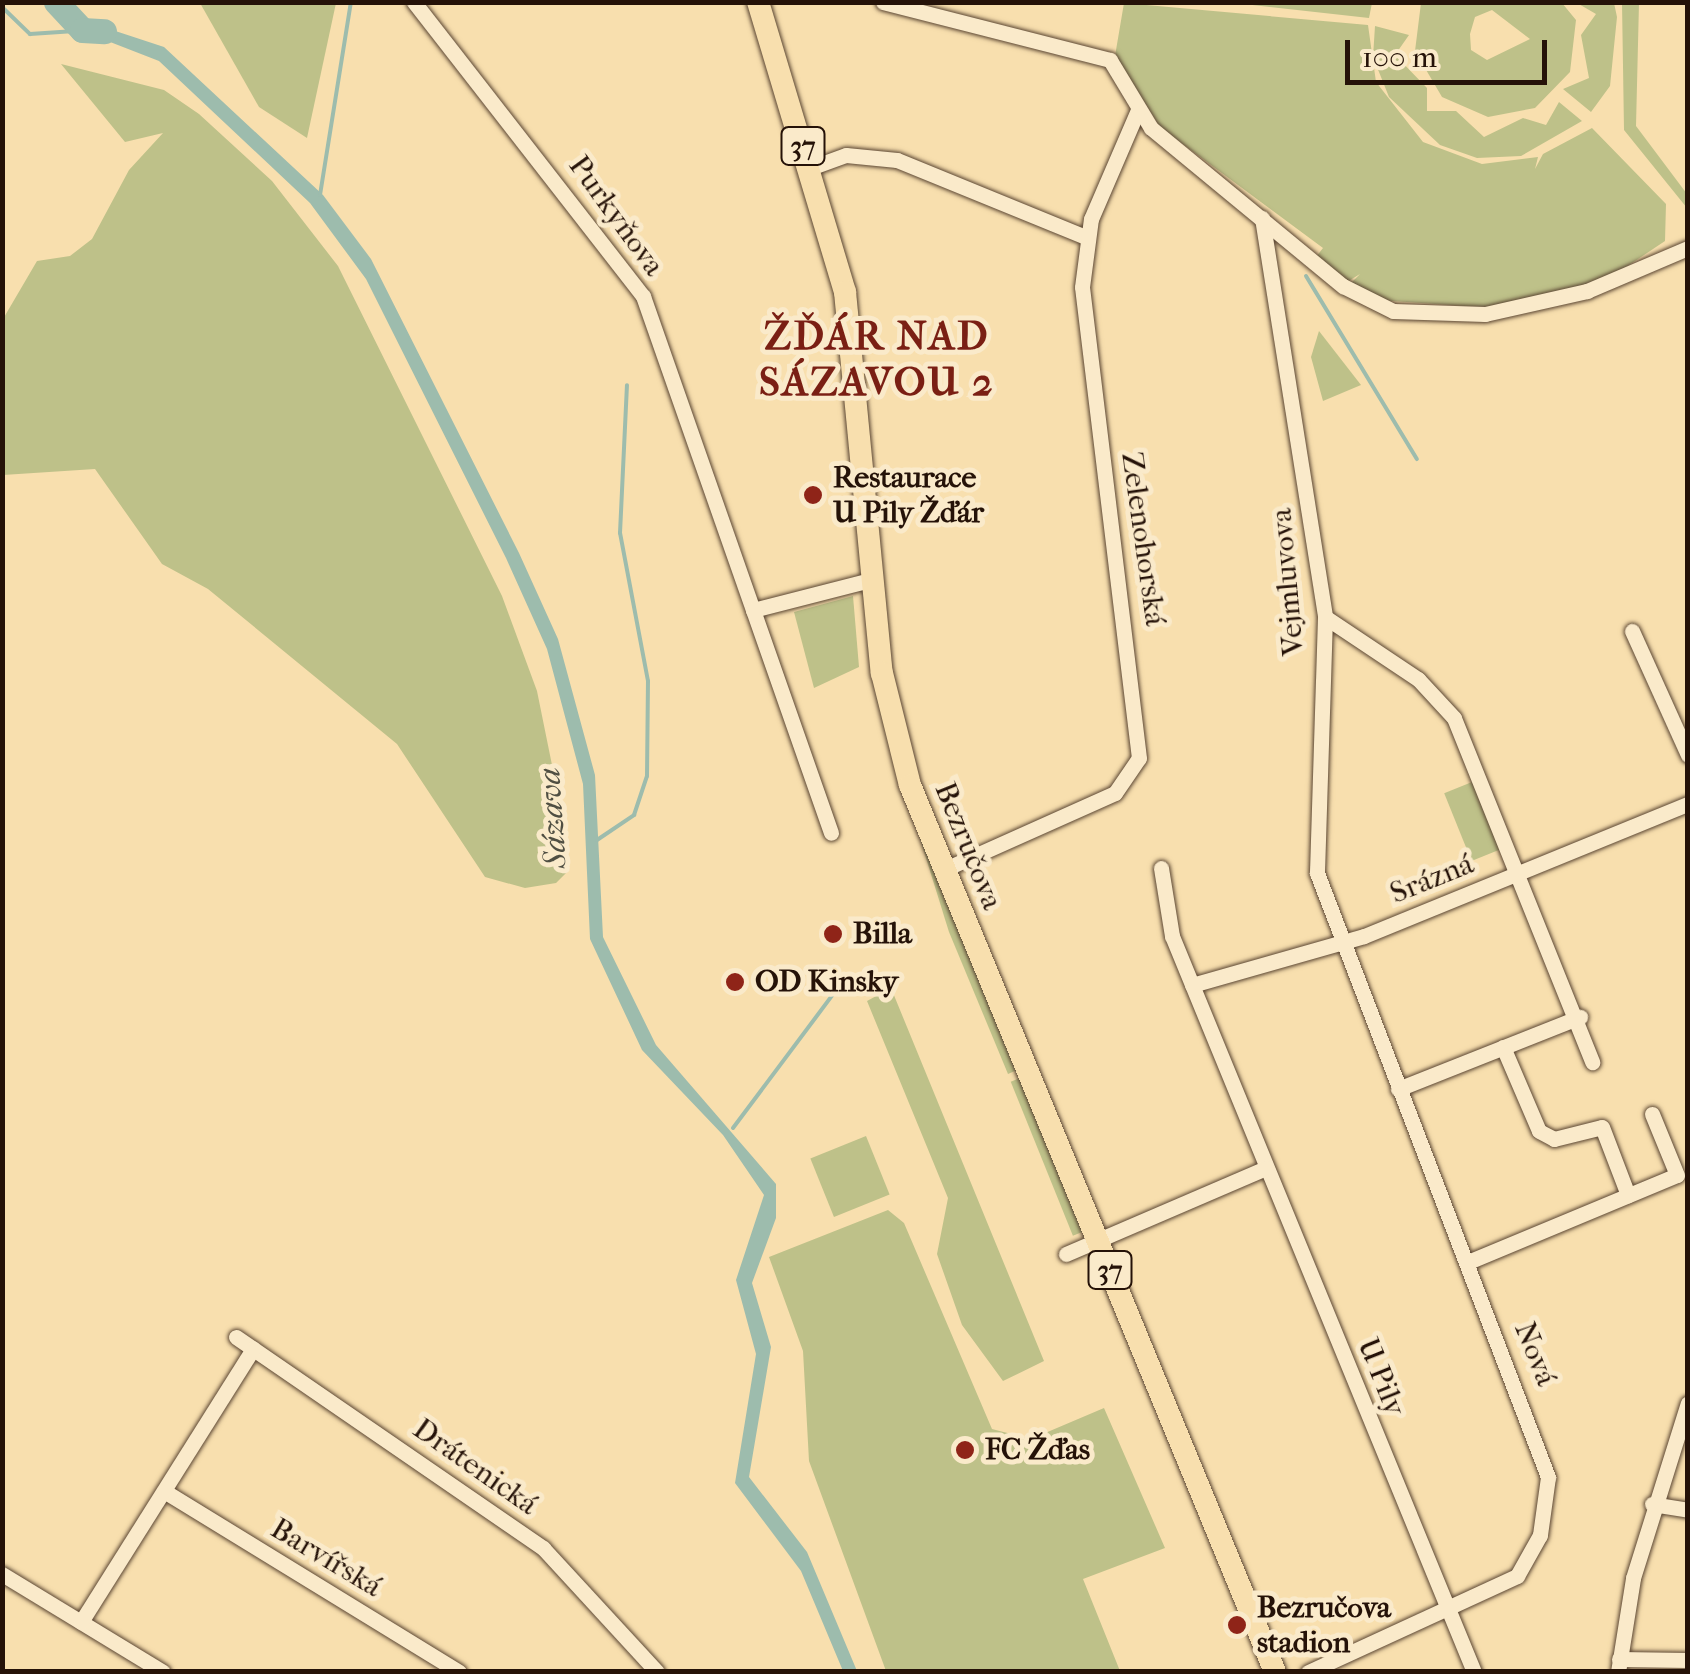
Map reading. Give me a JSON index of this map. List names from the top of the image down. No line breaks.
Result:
{"streets":{"main road":["37","Bezručova"],"street":["Purkyňova","Zelenohorská","Vejmluvova","Srázná","Nová","U Pily","Drátenická","Barvířská"]},"crossings":[["Zelenohorská","Bezručova"],["Vejmluvova","Srázná"],["Vejmluvova","Nová"],["Srázná","Nová"],["Srázná","U Pily"],["Nová","U Pily"]],"districts":["ŽĎÁR NAD SÁZAVOU 2"],"water":["Sázava"],"places":["Restaurace U Pily Žďár","Billa","OD Kinsky","FC Žďas","Bezručova stadion"],"scale_bar":"100 m"}
